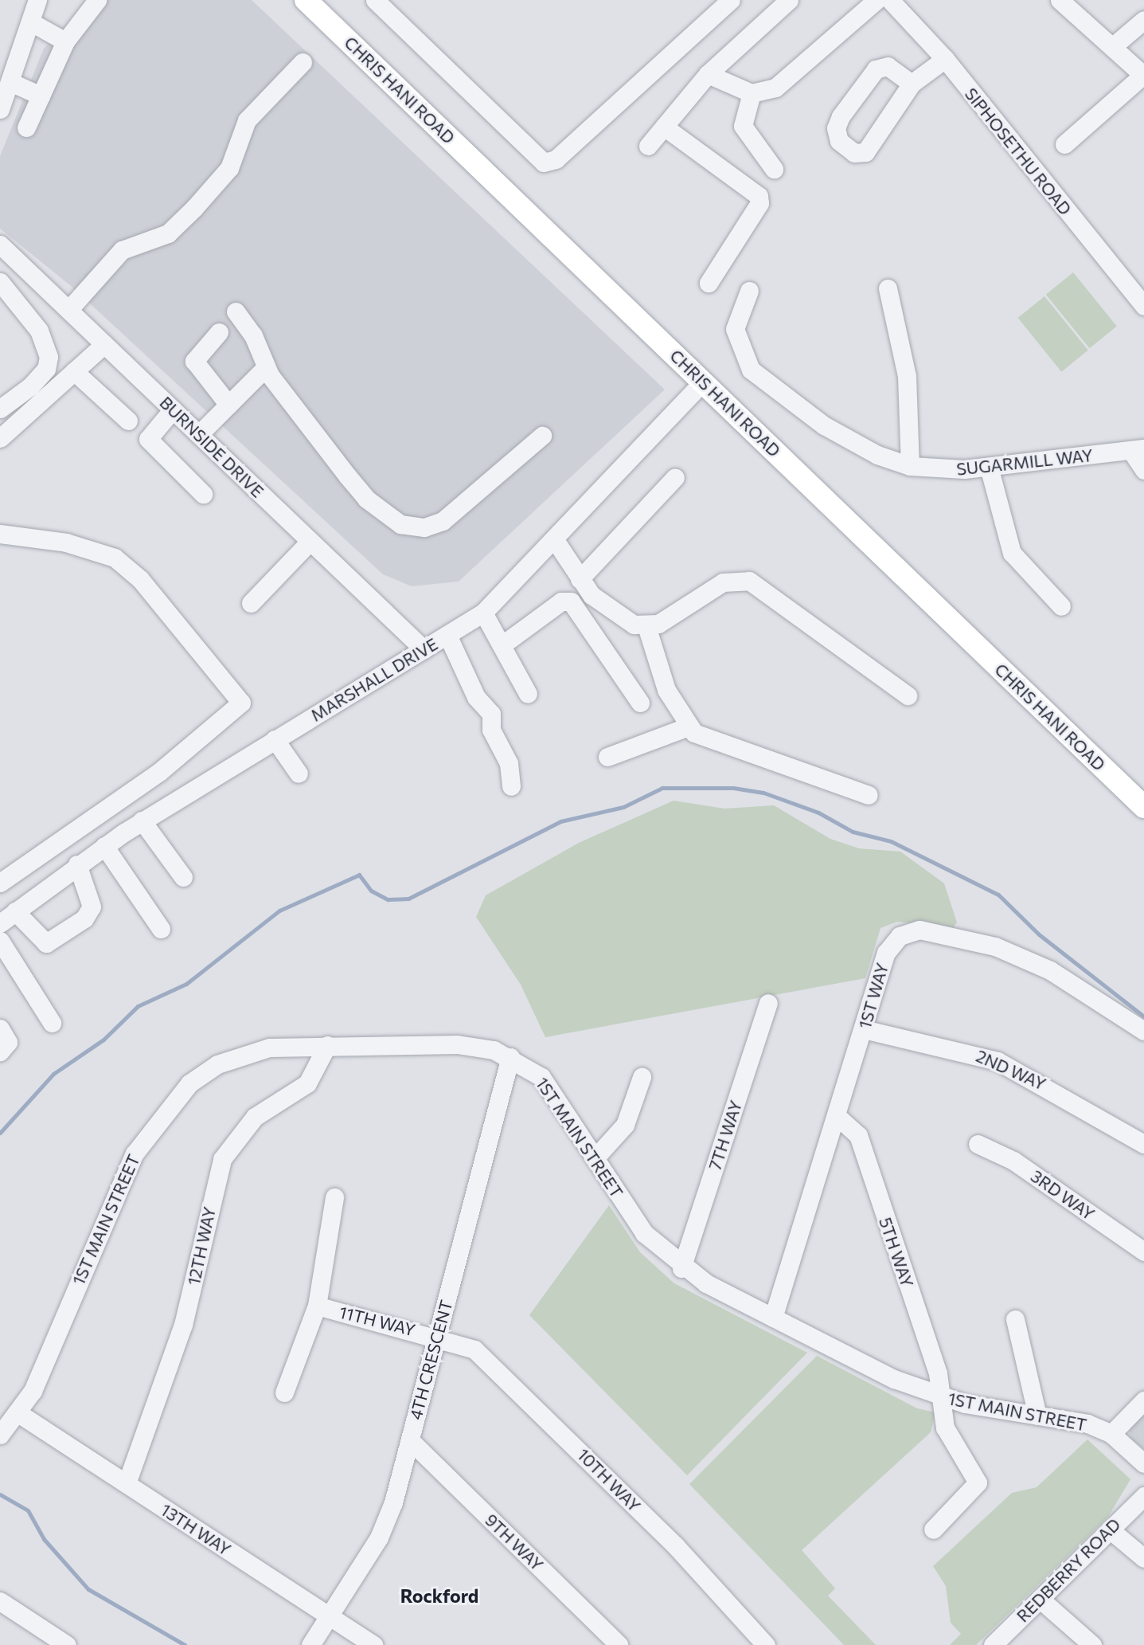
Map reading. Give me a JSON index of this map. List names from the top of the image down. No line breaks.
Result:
{"streets":{"main road":["CHRIS HANI ROAD"],"street":["SIPHOSETHU ROAD","BURNSIDE DRIVE","SUGARMILL WAY","MARSHALL DRIVE","1ST WAY","2ND WAY","7TH WAY","1ST MAIN STREET","3RD WAY","12TH WAY","5TH WAY","11TH WAY","4TH CRESCENT","10TH WAY","13TH WAY","9TH WAY","REDBERRY ROAD"]},"crossings":[["CHRIS HANI ROAD","MARSHALL DRIVE"],["BURNSIDE DRIVE","MARSHALL DRIVE"],["1ST WAY","2ND WAY"],["1ST WAY","1ST MAIN STREET"],["1ST WAY","5TH WAY"],["7TH WAY","1ST MAIN STREET"],["1ST MAIN STREET","12TH WAY"],["1ST MAIN STREET","5TH WAY"],["1ST MAIN STREET","4TH CRESCENT"],["1ST MAIN STREET","13TH WAY"],["12TH WAY","13TH WAY"],["11TH WAY","4TH CRESCENT"],["11TH WAY","10TH WAY"],["4TH CRESCENT","10TH WAY"],["4TH CRESCENT","13TH WAY"],["4TH CRESCENT","9TH WAY"]],"districts":["Rockford"]}
